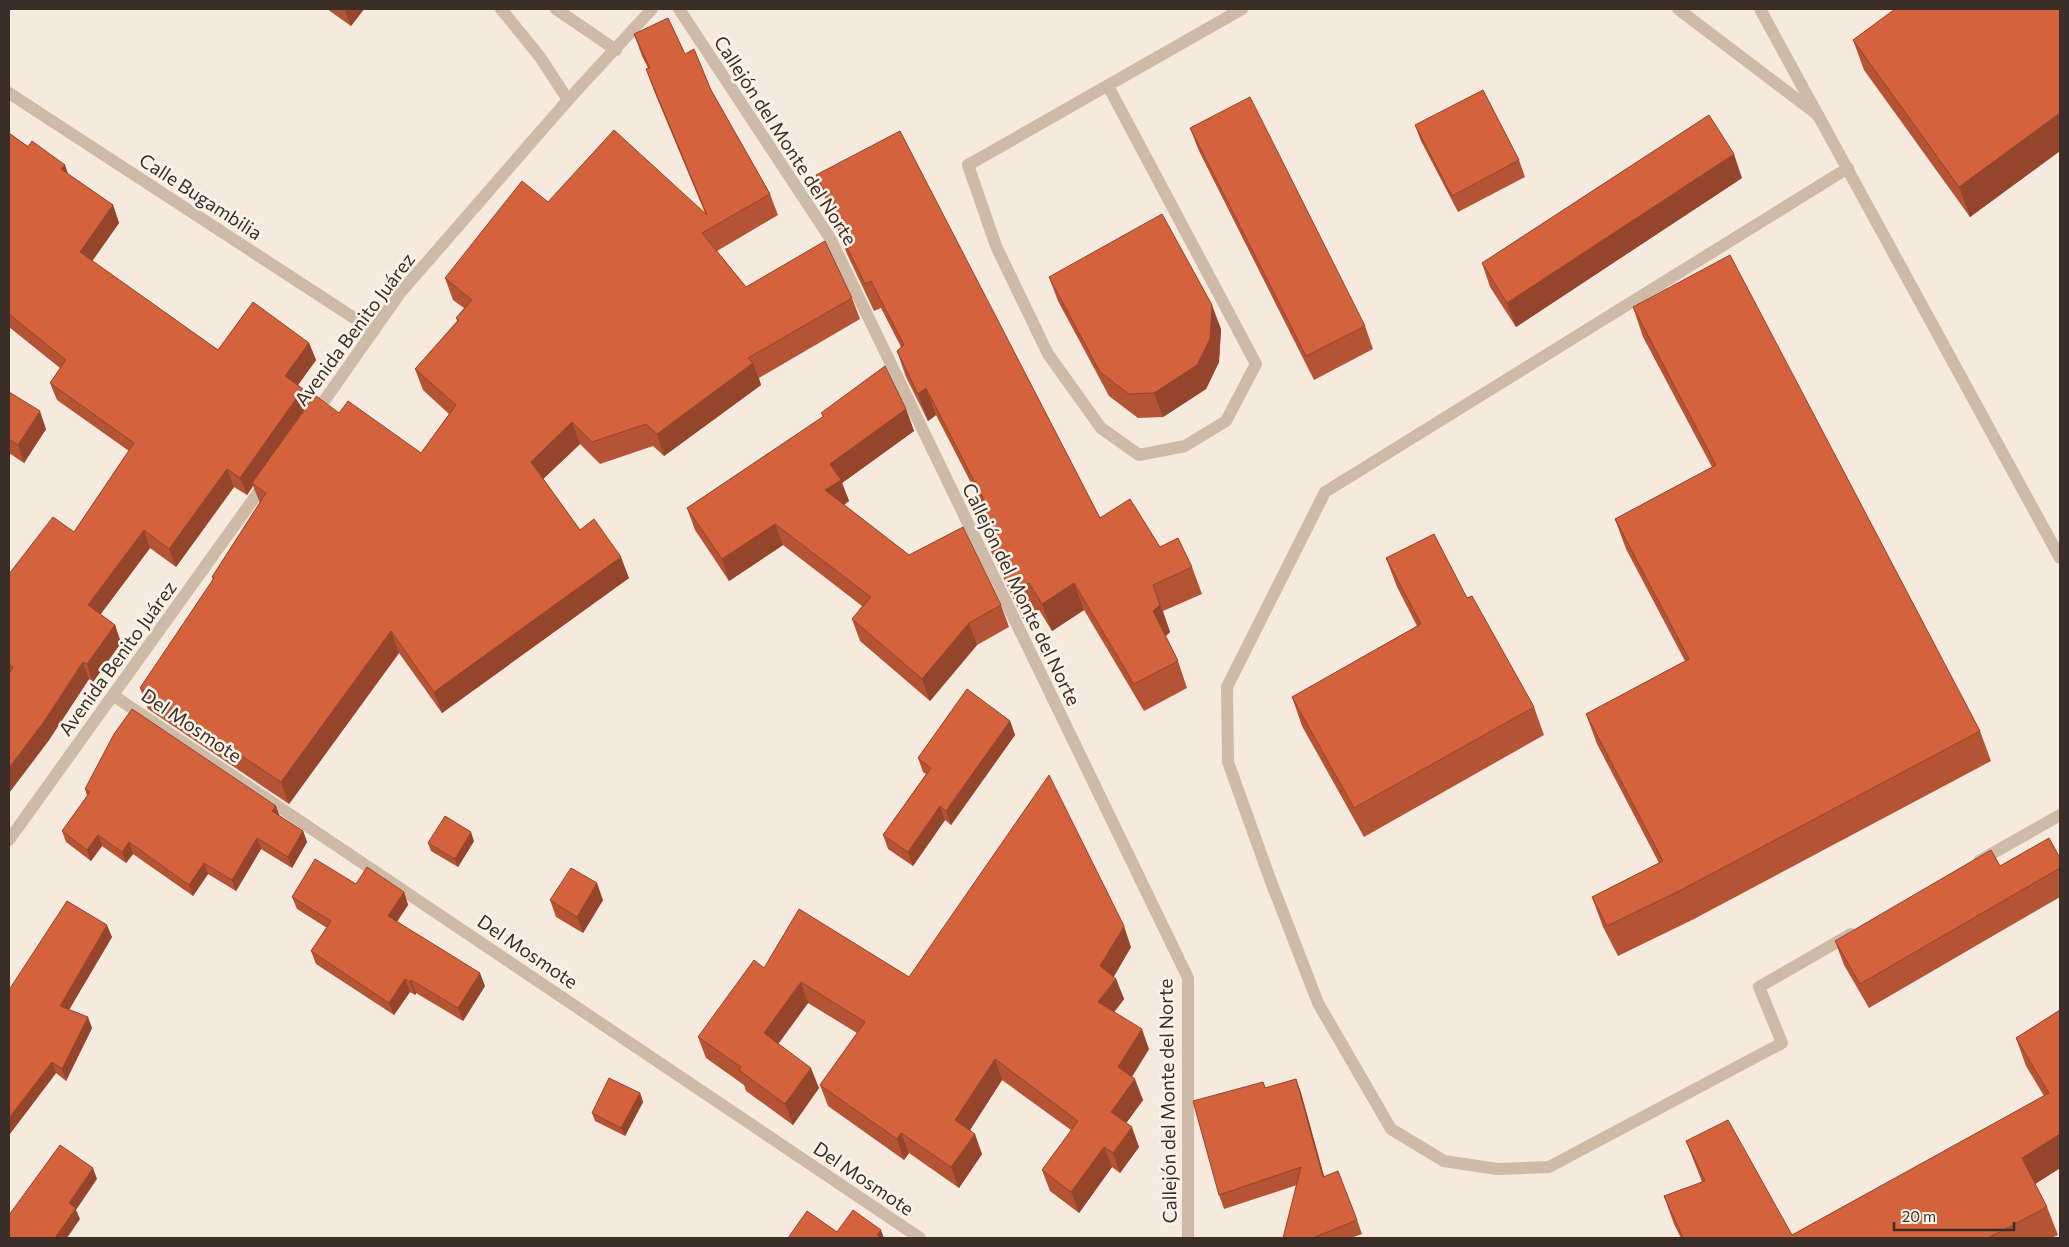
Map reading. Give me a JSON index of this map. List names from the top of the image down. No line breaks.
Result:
{"streets":{"street":["Callejón del Monte del Norte","Calle Bugambilia","Avenida Benito Juárez","Del Mosmote"]},"crossings":[["Calle Bugambilia","Avenida Benito Juárez"],["Avenida Benito Juárez","Del Mosmote"]],"scale_bar":"20 m"}
